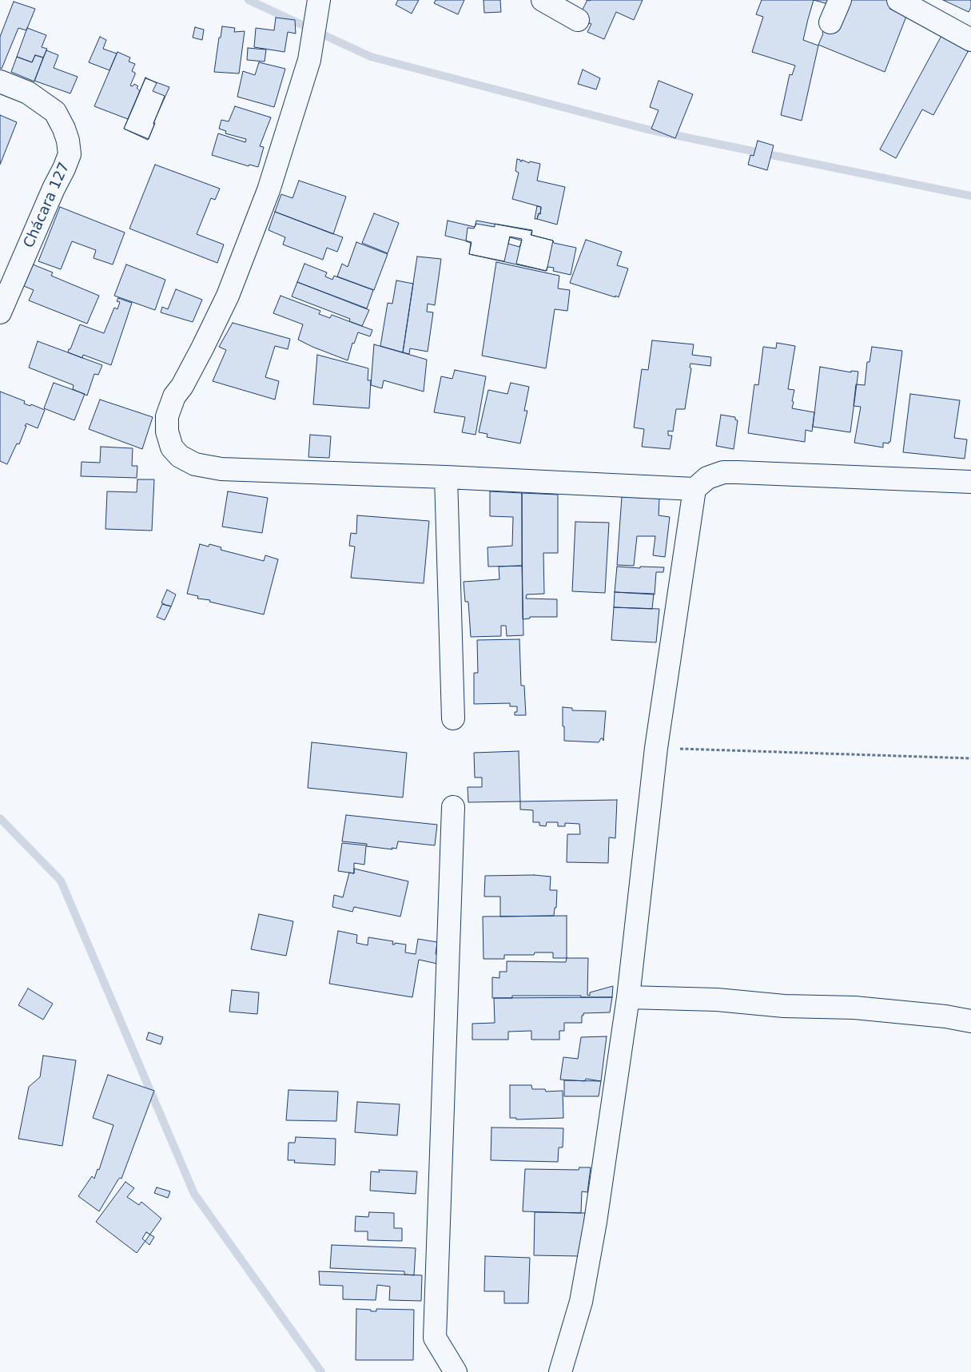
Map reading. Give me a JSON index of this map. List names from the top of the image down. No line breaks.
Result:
{"streets":{"street":["Chácara 127"]}}
